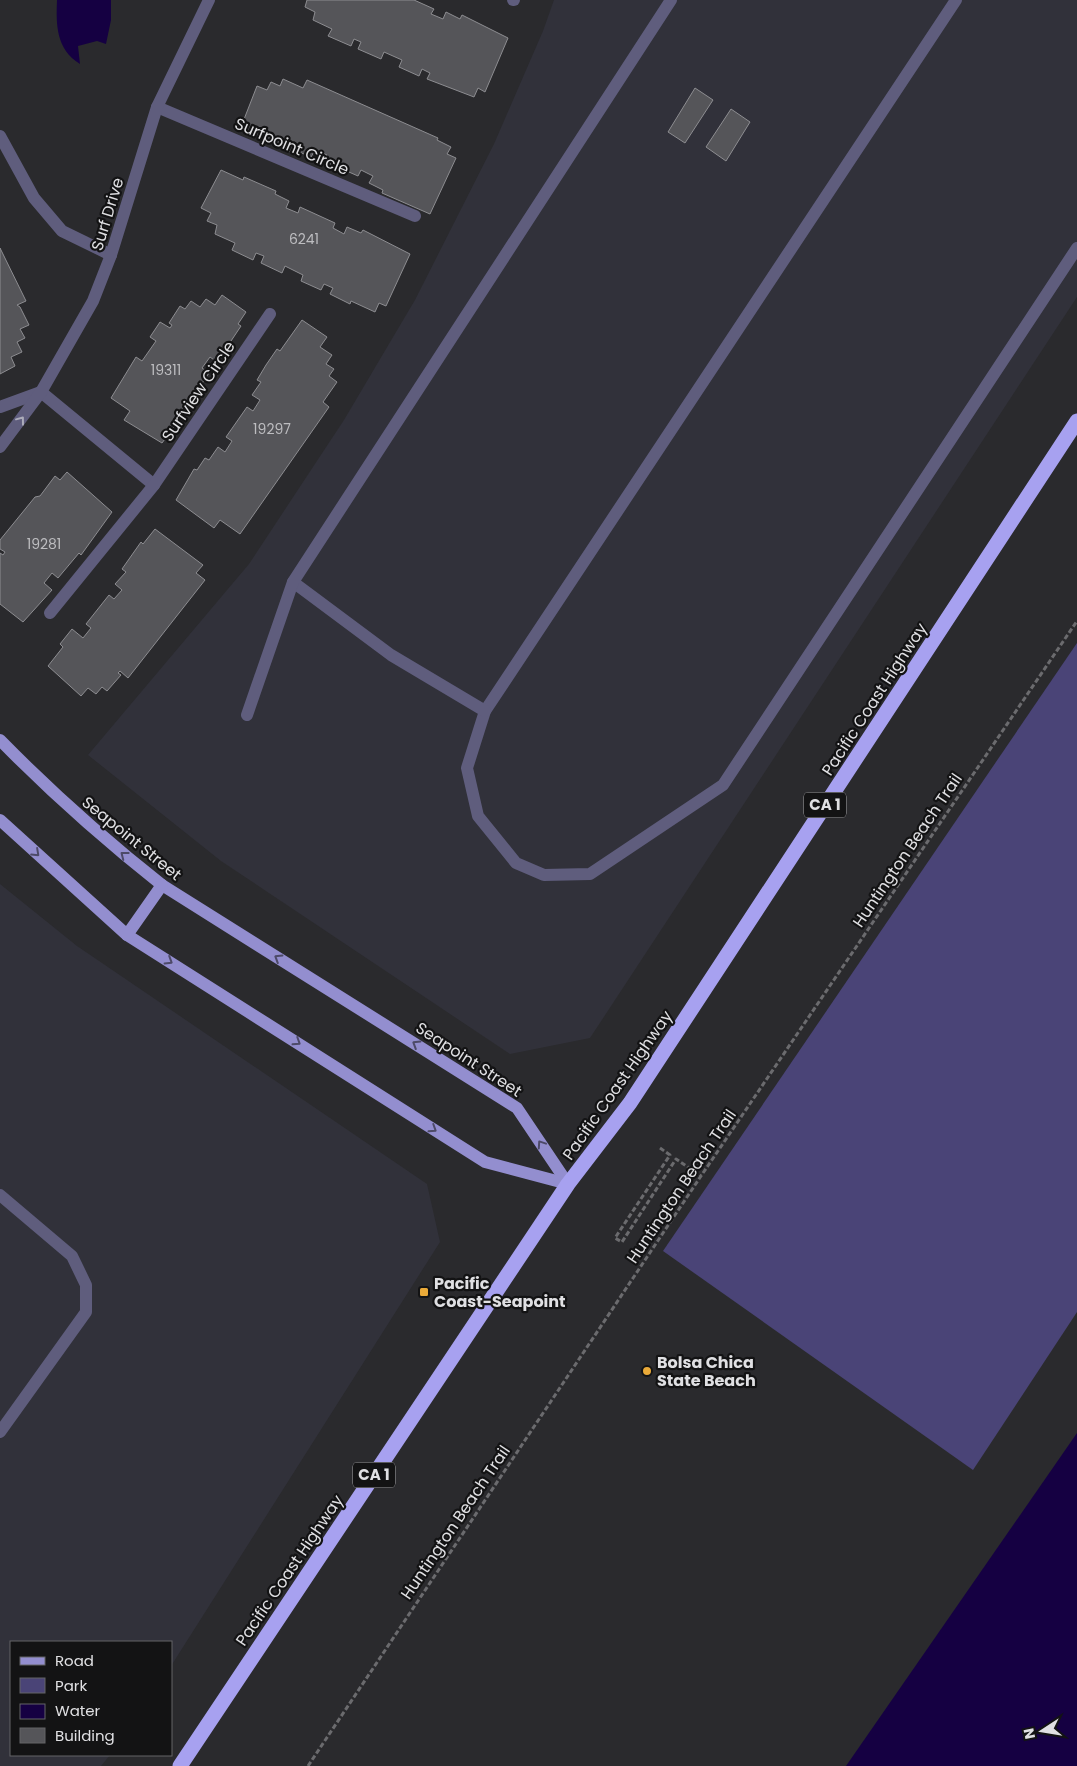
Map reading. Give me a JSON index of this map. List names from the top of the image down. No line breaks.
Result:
{"streets":{"highway":["Pacific Coast Highway","CA 1"],"main road":["Seapoint Street"],"street":["Surfpoint Circle","Surf Drive","Surfview Circle"],"path":["Huntington Beach Trail"]},"crossings":[["Surfpoint Circle","Surf Drive"],["Pacific Coast Highway","Seapoint Street"]],"places":{"transit":["Pacific Coast-Seapoint"],"other":["Bolsa Chica State Beach"]},"house_numbers":["6241","19311","19297","19281"],"legend":["Road","Park","Water","Building"],"north":"left"}
